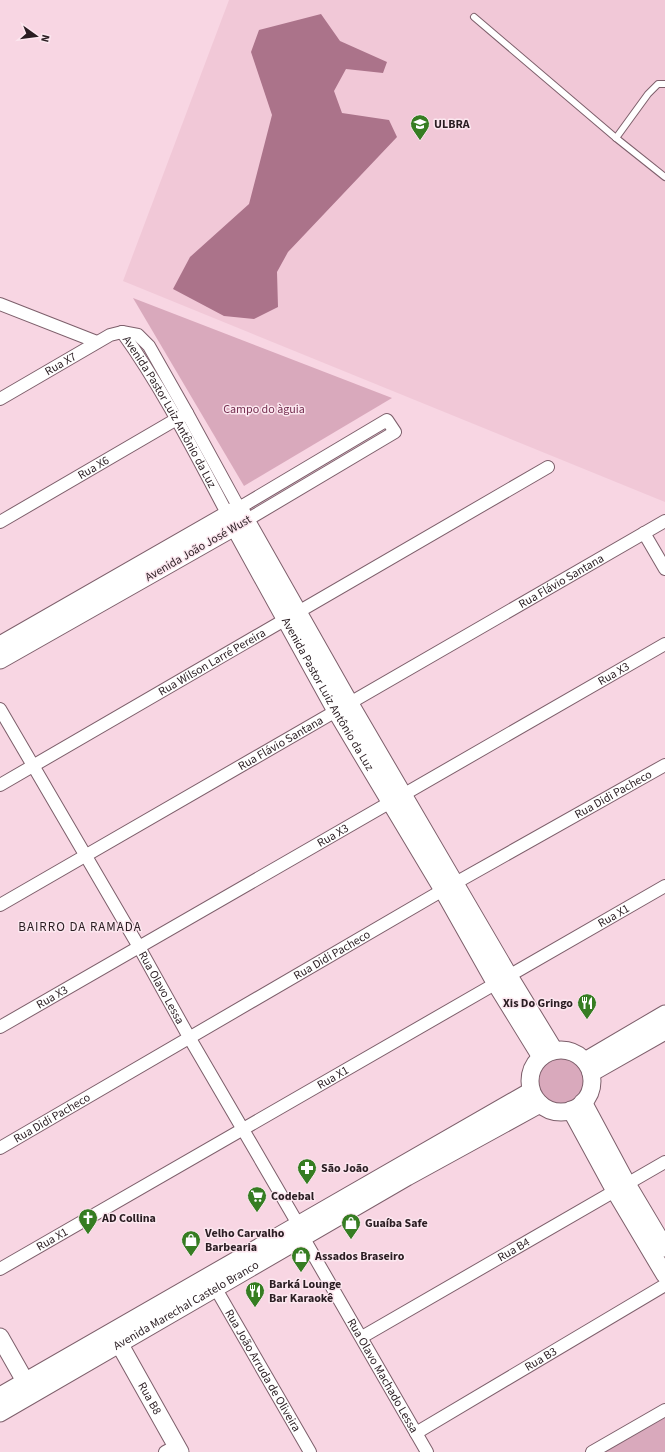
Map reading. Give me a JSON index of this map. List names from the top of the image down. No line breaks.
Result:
{"streets":{"street":["Rua X7","Avenida Pastor Luiz Antônio da Luz","Rua X6","Avenida João José Wust","Rua Flávio Santana","Rua Wilson Larré Pereira","Rua X3","Rua Didi Pacheco","Rua X1","Rua Olavo Lessa","Rua B4","Avenida Marechal Castelo Branco","Rua B3","Rua João Arruda de Oliveira","Rua Olavo Machado Lessa","Rua B8"]},"crossings":[["Rua X7","Avenida Pastor Luiz Antônio da Luz"],["Avenida Pastor Luiz Antônio da Luz","Rua X6"],["Avenida Pastor Luiz Antônio da Luz","Avenida João José Wust"],["Avenida Pastor Luiz Antônio da Luz","Rua Flávio Santana"],["Avenida Pastor Luiz Antônio da Luz","Rua Wilson Larré Pereira"],["Avenida Pastor Luiz Antônio da Luz","Rua X3"],["Avenida Pastor Luiz Antônio da Luz","Rua Didi Pacheco"],["Avenida Pastor Luiz Antônio da Luz","Rua X1"],["Avenida Pastor Luiz Antônio da Luz","Avenida Marechal Castelo Branco"],["Rua Flávio Santana","Rua Olavo Lessa"],["Rua Wilson Larré Pereira","Rua Olavo Lessa"],["Rua X3","Rua Olavo Lessa"],["Rua Didi Pacheco","Rua Olavo Lessa"],["Rua X1","Rua Olavo Lessa"],["Rua Olavo Lessa","Avenida Marechal Castelo Branco"],["Rua Olavo Lessa","Rua Olavo Machado Lessa"],["Rua B4","Rua Olavo Machado Lessa"],["Avenida Marechal Castelo Branco","Rua João Arruda de Oliveira"],["Avenida Marechal Castelo Branco","Rua Olavo Machado Lessa"],["Avenida Marechal Castelo Branco","Rua B8"],["Rua B3","Rua Olavo Machado Lessa"]],"districts":["BAIRRO DA RAMADA"],"parks":["Campo do àguia"],"places":{"school or university":["ULBRA"],"restaurant":["Xis Do Gringo","Barká Lounge Bar Karaokê"],"pharmacy":["São João"],"supermarket":["Codebal"],"church":["AD Collina"],"shop":["Guaíba Safe","Velho Carvalho Barbearia","Assados Braseiro"]},"north":"right"}
